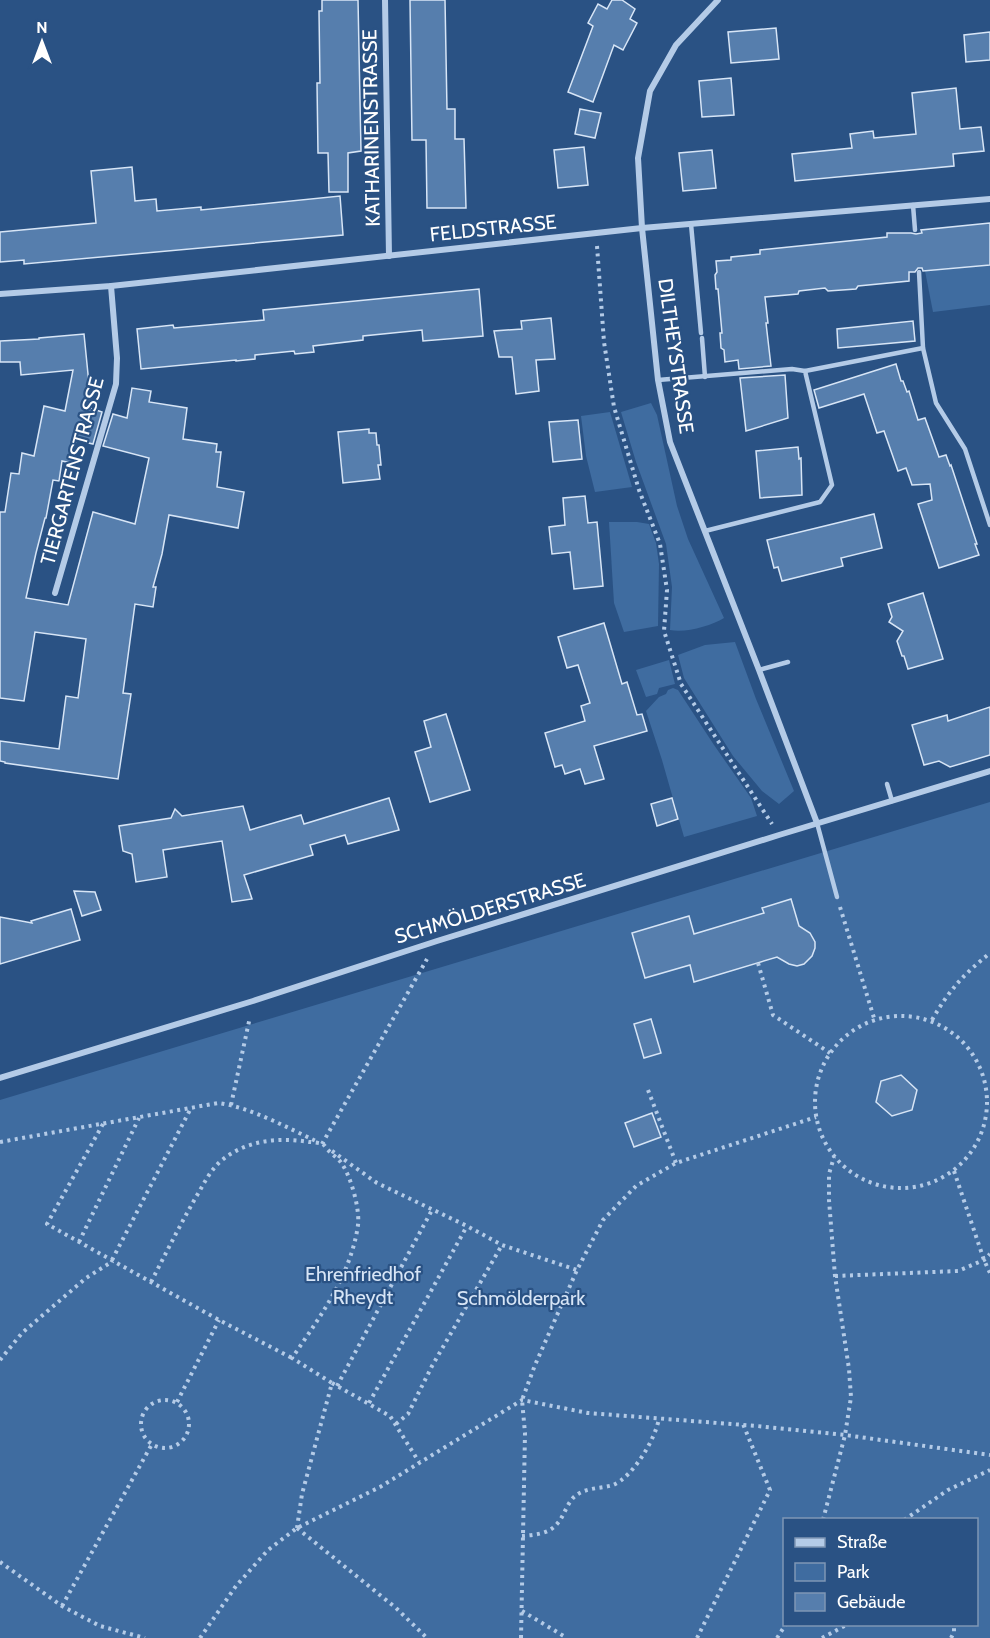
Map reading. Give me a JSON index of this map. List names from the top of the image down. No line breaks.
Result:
{"streets":{"street":["KATHARINENSTRASSE","FELDSTRASSE","DILTHEYSTRASSE","TIERGARTENSTRASSE","SCHMÖLDERSTRASSE"]},"crossings":[["KATHARINENSTRASSE","FELDSTRASSE"],["FELDSTRASSE","DILTHEYSTRASSE"],["FELDSTRASSE","TIERGARTENSTRASSE"],["DILTHEYSTRASSE","SCHMÖLDERSTRASSE"]],"parks":["Ehrenfriedhof Rheydt","Schmölderpark"],"legend":["Straße","Park","Gebäude"],"north":"top"}
